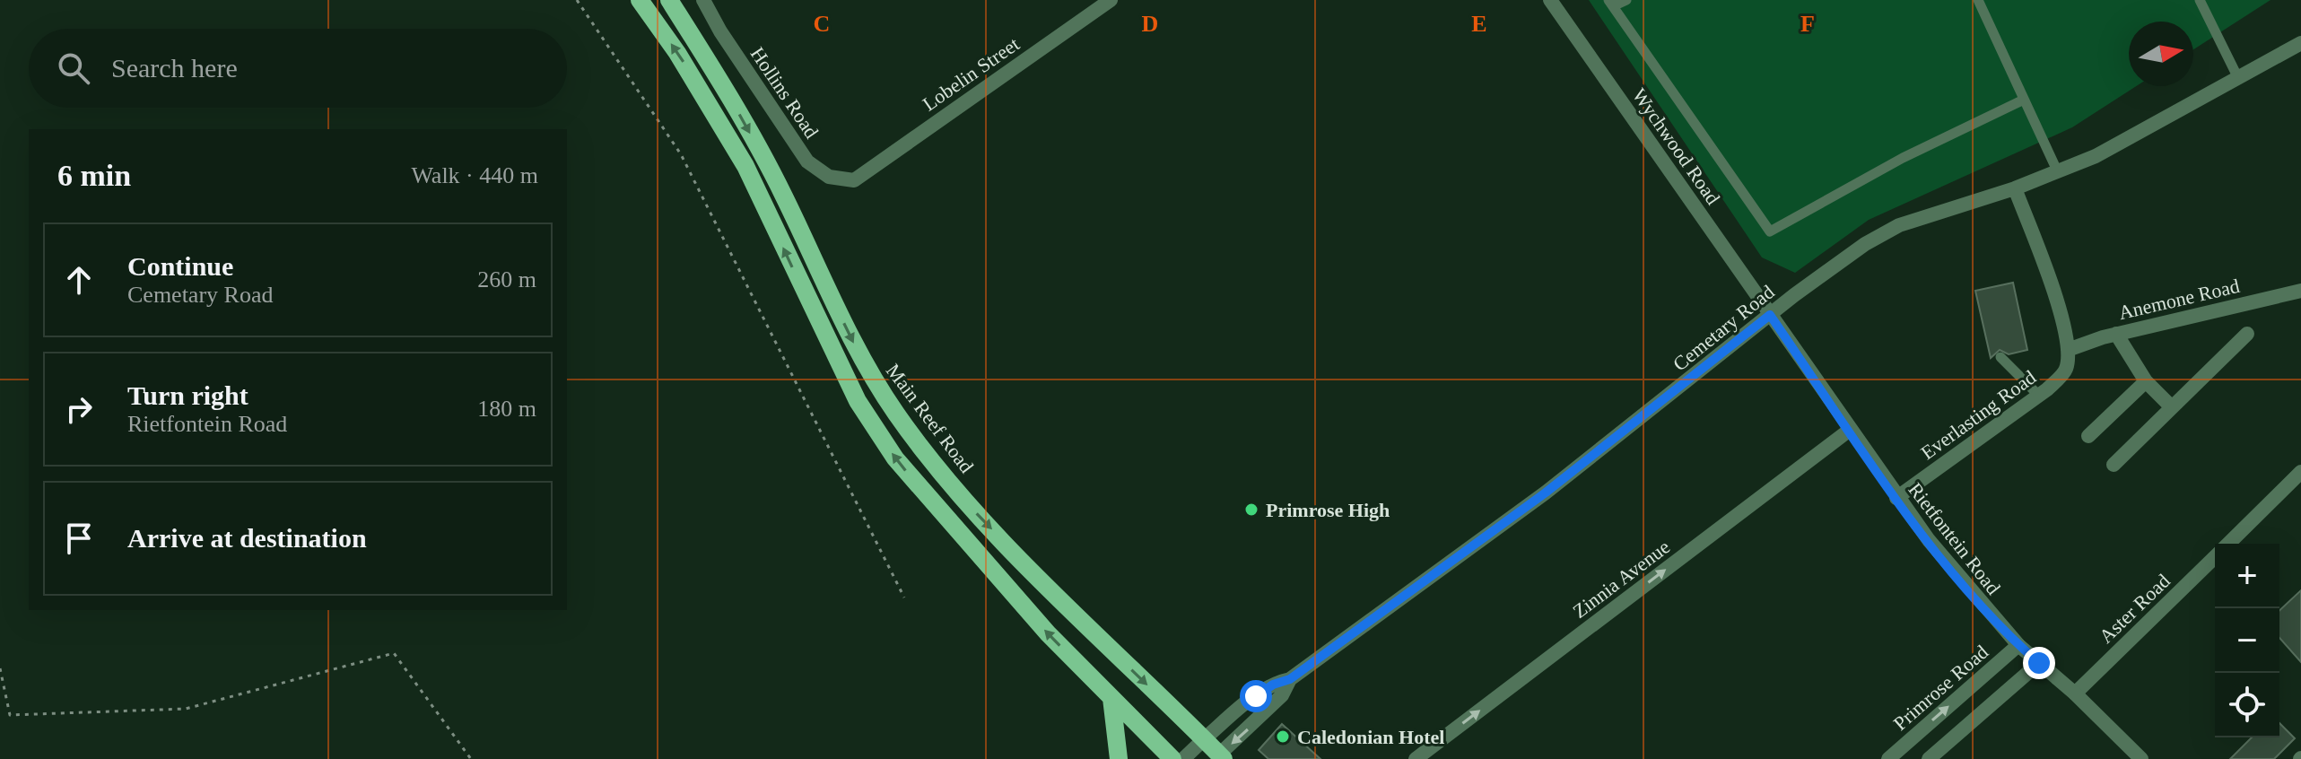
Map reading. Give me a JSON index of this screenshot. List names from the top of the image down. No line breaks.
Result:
{"streets":{"main road":["Main Reef Road"],"street":["Lobelin Street","Hollins Road","Wychwood Road","Anemone Road","Cemetary Road","Everlasting Road","Rietfontein Road","Zinnia Avenue","Aster Road","Primrose Road"]},"crossings":[["Lobelin Street","Hollins Road"],["Wychwood Road","Cemetary Road"],["Wychwood Road","Rietfontein Road"],["Anemone Road","Everlasting Road"],["Cemetary Road","Main Reef Road"],["Cemetary Road","Rietfontein Road"],["Everlasting Road","Rietfontein Road"],["Rietfontein Road","Zinnia Avenue"],["Rietfontein Road","Aster Road"],["Rietfontein Road","Primrose Road"]],"one_way":["Zinnia Avenue"],"places":["Primrose High","Caledonian Hotel"],"north":"right","page":{"search":"Search here","heading":["6 min","Walk · 440 m"],"list":[["Continue","Cemetary Road","260 m"],["Turn right","Rietfontein Road","180 m"],"Arrive at destination"],"map_buttons":["+","−"]},"grid":{"columns":["C","D","E","F"]}}
